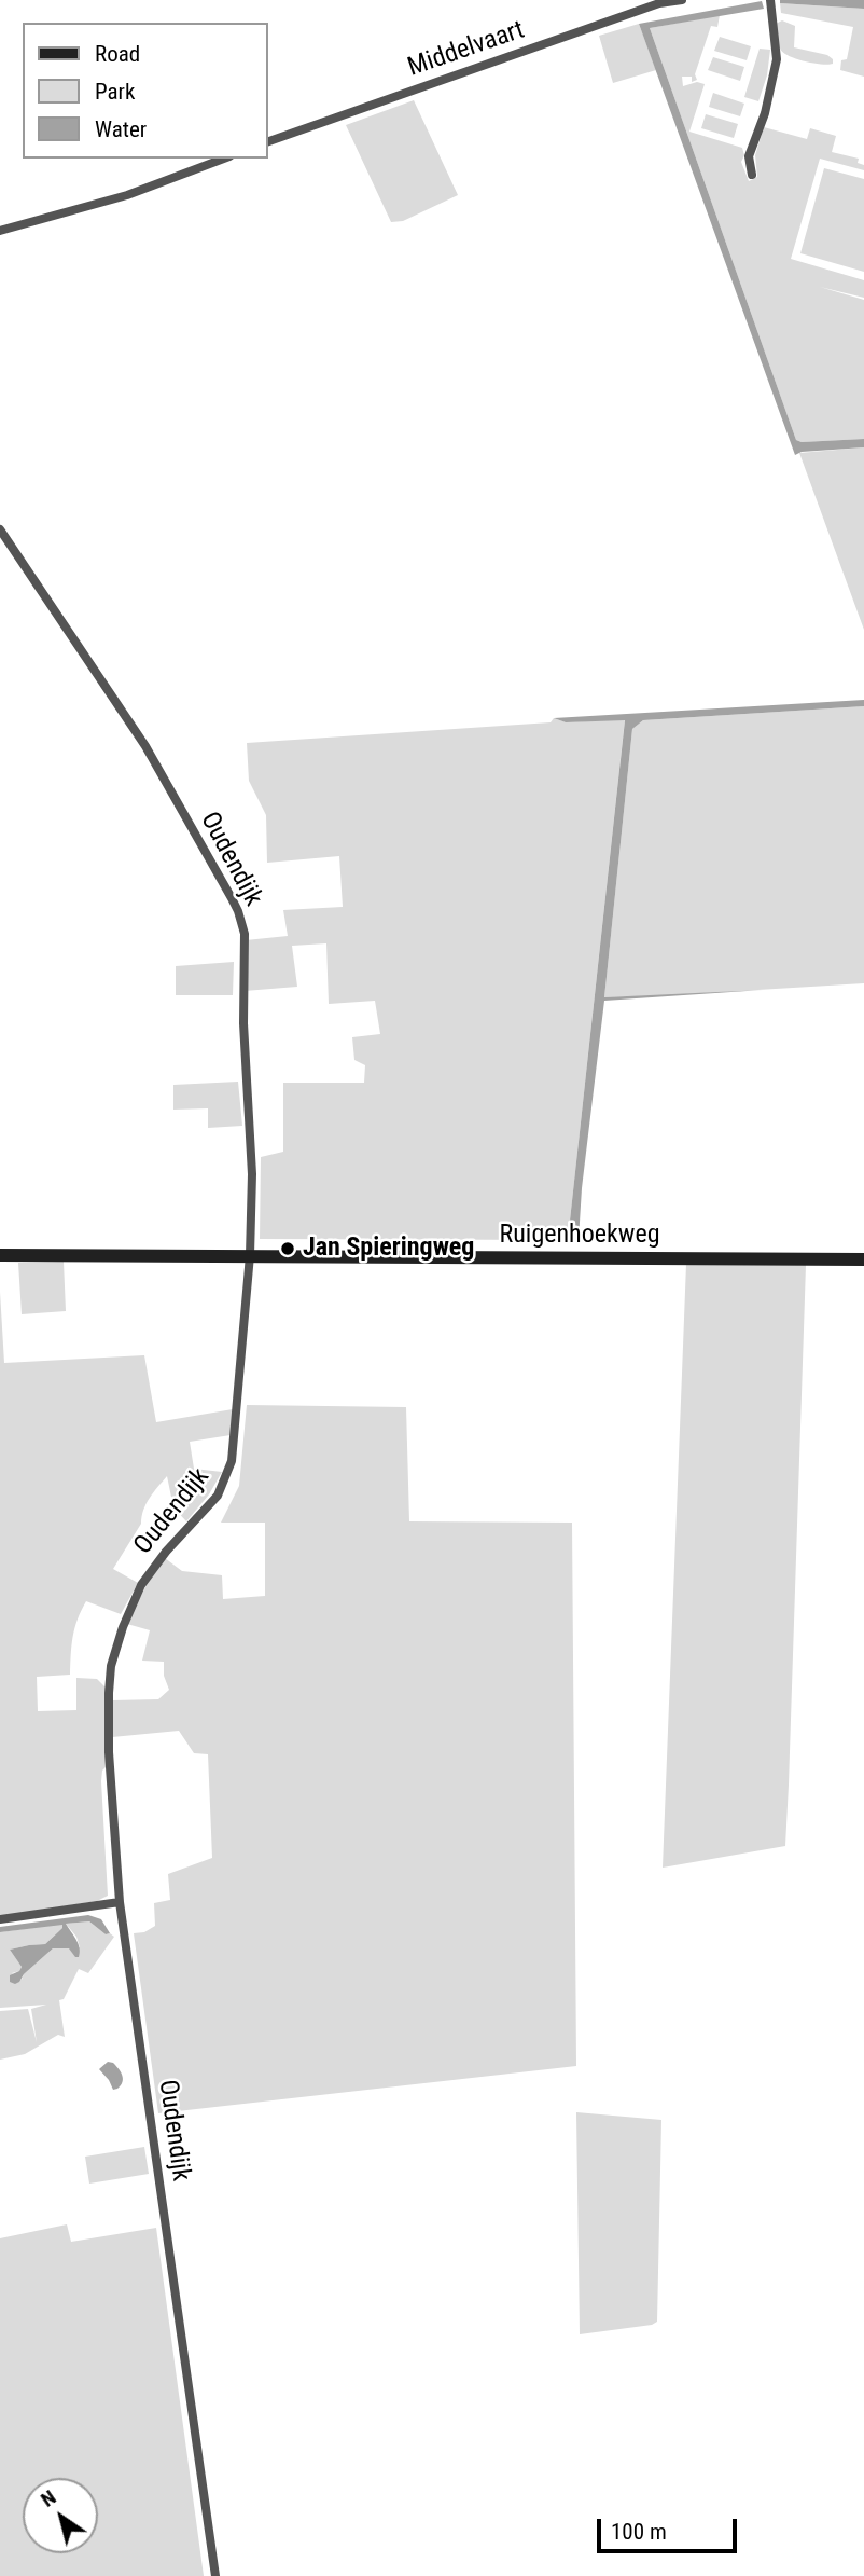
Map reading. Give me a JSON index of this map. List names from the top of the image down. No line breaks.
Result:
{"streets":{"street":["Middelvaart","Oudendijk","Ruigenhoekweg"]},"crossings":[["Oudendijk","Ruigenhoekweg"]],"places":["Jan Spieringweg"],"legend":["Road","Park","Water"],"scale_bar":"100 m","north":"top left"}
